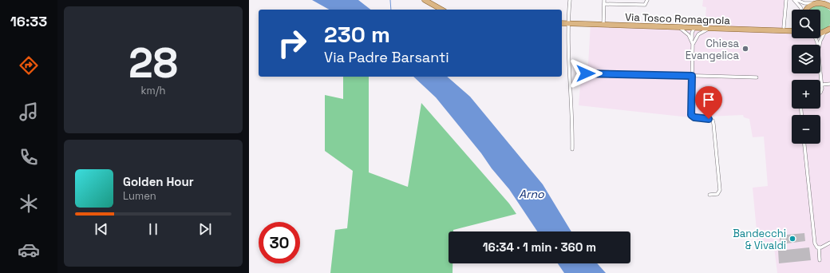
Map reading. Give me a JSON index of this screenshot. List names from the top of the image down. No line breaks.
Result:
{"streets":{"main road":["Via Tosco Romagnola"]},"water":["Arno"],"places":["Chiesa Evangelica","Bandecchi & Vivaldi"],"page":{"tabs":"16:33","tile":["28","km/h"],"map_buttons":["+","−"],"turn":["230 m","Via Padre Barsanti"],"song":["Golden Hour","Lumen"],"limit":"30","trip":"16:34 · 1 min · 360 m"}}
